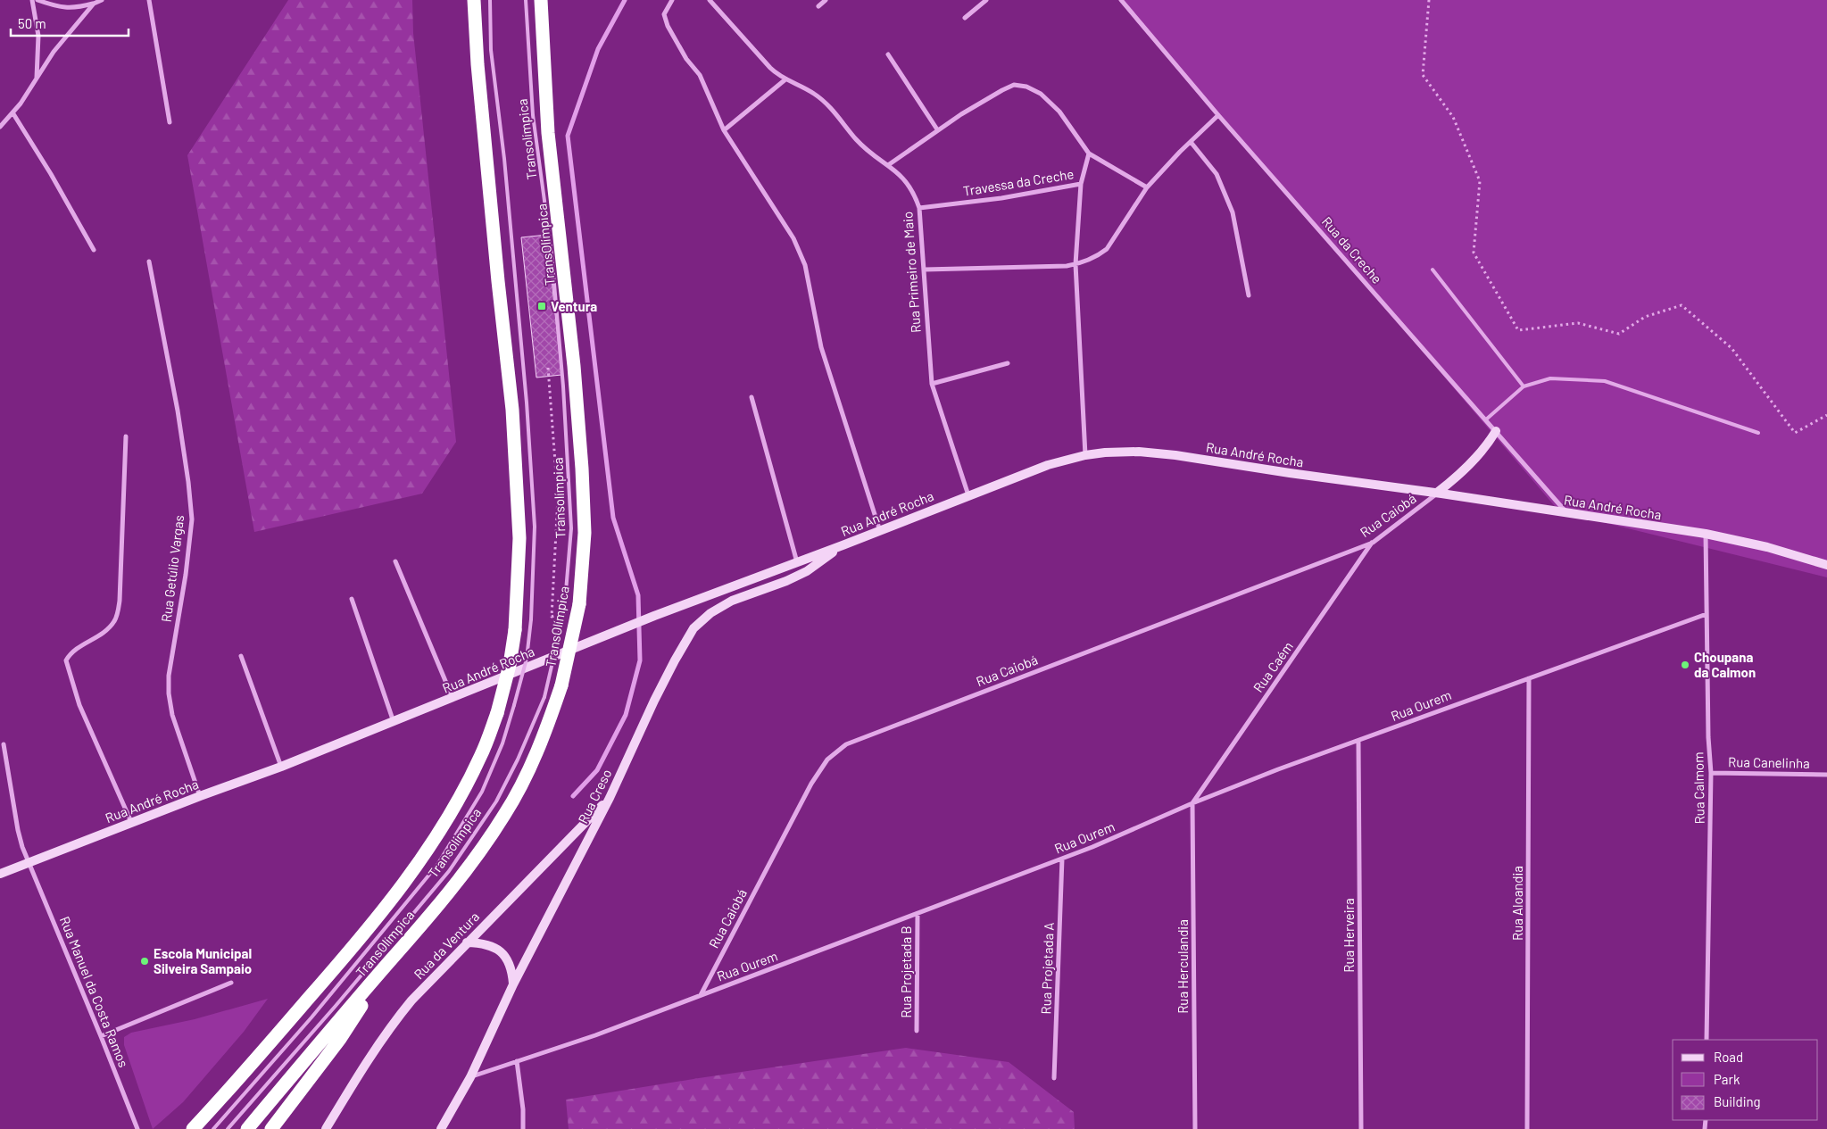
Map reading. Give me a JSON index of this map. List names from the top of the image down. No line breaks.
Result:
{"streets":{"highway":["TransOlímpica"],"main road":["Rua André Rocha","Rua Creso","Rua da Ventura"],"street":["Travessa da Creche","Rua da Creche","Rua Primeiro de Maio","Rua Caiobá","Rua Getúlio Vargas","Rua Caém","Rua Ourem","Rua Canelinha","Rua Calmom","Rua Aloandia","Rua Herveira","Rua Herculandia","Rua Projetada A","Rua Projetada B","Rua Manuel da Costa Ramos"],"lane":["Transolímpica"]},"crossings":[["Travessa da Creche","Rua Primeiro de Maio"],["Rua da Creche","Rua André Rocha"],["Rua Primeiro de Maio","Rua André Rocha"],["Rua André Rocha","Rua Caiobá"],["Rua André Rocha","Rua Getúlio Vargas"],["Rua André Rocha","Rua Calmom"],["Rua André Rocha","Rua Creso"],["Rua André Rocha","Rua Manuel da Costa Ramos"],["Rua Caiobá","Rua Caém"],["Rua Caiobá","Rua Ourem"],["Rua Caém","Rua Ourem"],["Rua Caém","Rua Herculandia"],["Rua Ourem","Rua Calmom"],["Rua Ourem","Rua Creso"],["Rua Ourem","Rua Aloandia"],["Rua Ourem","Rua Herveira"],["Rua Ourem","Rua Herculandia"],["Rua Ourem","Rua Projetada A"],["Rua Ourem","Rua Projetada B"],["Rua Canelinha","Rua Calmom"],["Rua Creso","Rua da Ventura"]],"places":{"transit":["Ventura"],"other":["Choupana da Calmon","Escola Municipal Silveira Sampaio"]},"legend":["Road","Park","Building"],"scale_bar":"50 m"}
